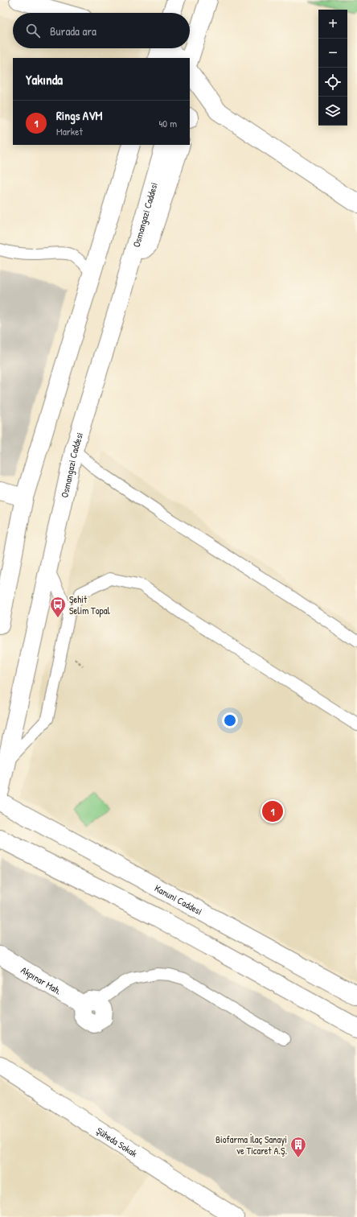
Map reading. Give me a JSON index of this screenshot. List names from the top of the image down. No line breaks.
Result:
{"streets":{"street":["Osmangazi Caddesi","Kanuni Caddesi","Akpınar Mah.","Şüheda Sokak"]},"places":{"bus stop":["Şehit Selim Topal"],"building":["Biofarma İlaç Sanayi ve Ticaret A.Ş."]},"page":{"map_buttons":["+","−"],"search":"Burada ara","heading":"Yakında","list":[{"mark":"1","name":"Rings AVM","note":"Market","value":"40 m"}],"pins":"1"}}
